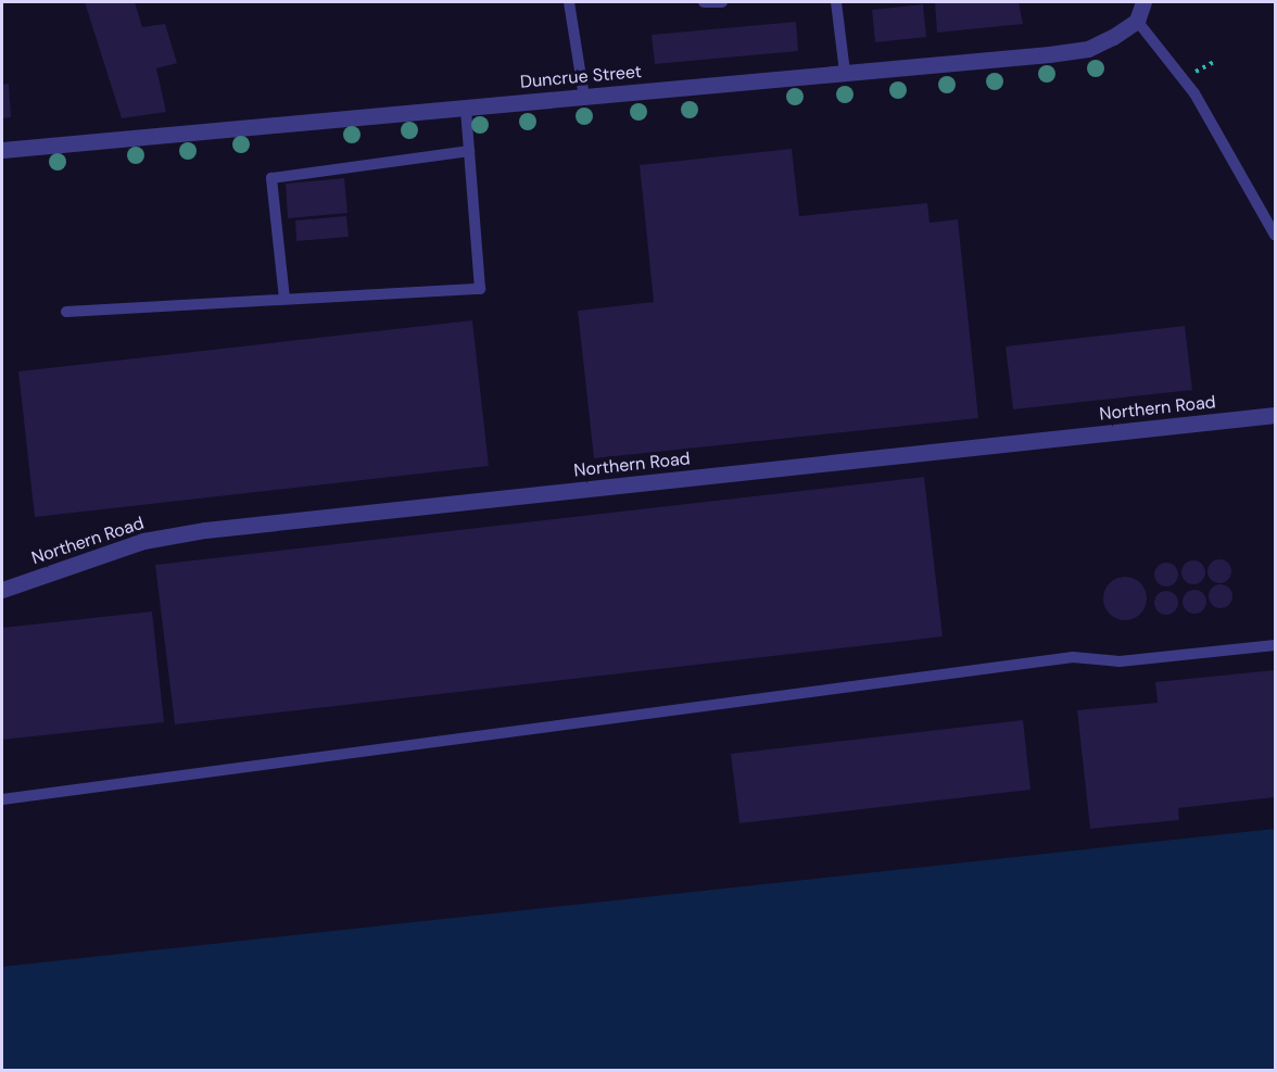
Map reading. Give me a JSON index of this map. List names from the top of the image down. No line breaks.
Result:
{"streets":{"street":["Duncrue Street","Northern Road"]}}
